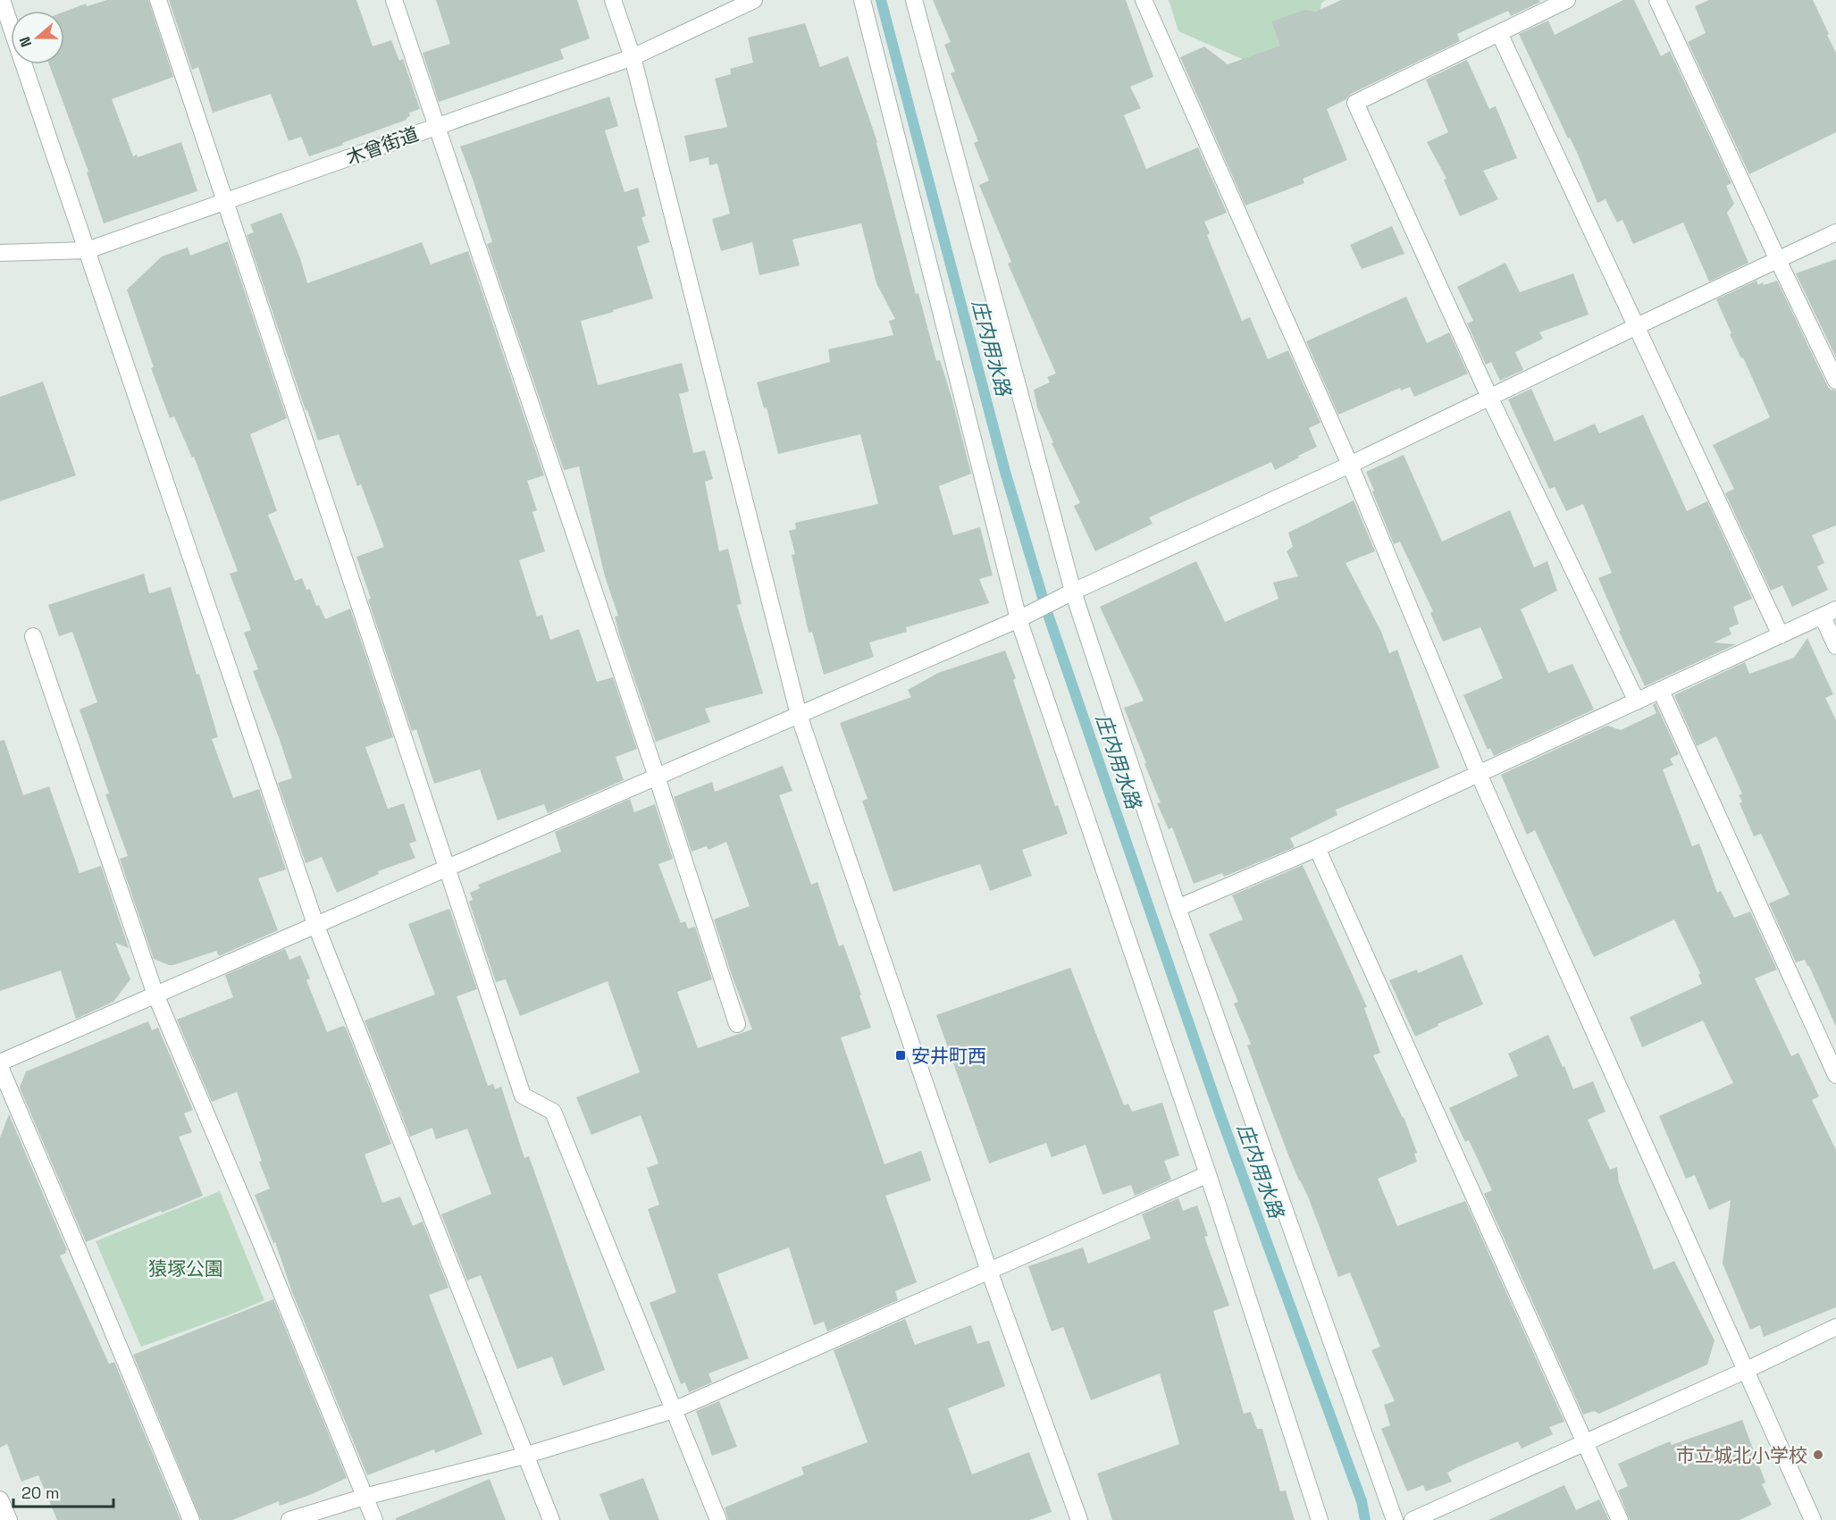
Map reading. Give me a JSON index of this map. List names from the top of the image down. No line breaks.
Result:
{"streets":{"street":["木曾街道"]},"water":["庄内用水路"],"parks":["猿塚公園"],"places":{"transit":["安井町西"],"other":["市立城北小学校"]},"scale_bar":"20 m","north":"left"}
